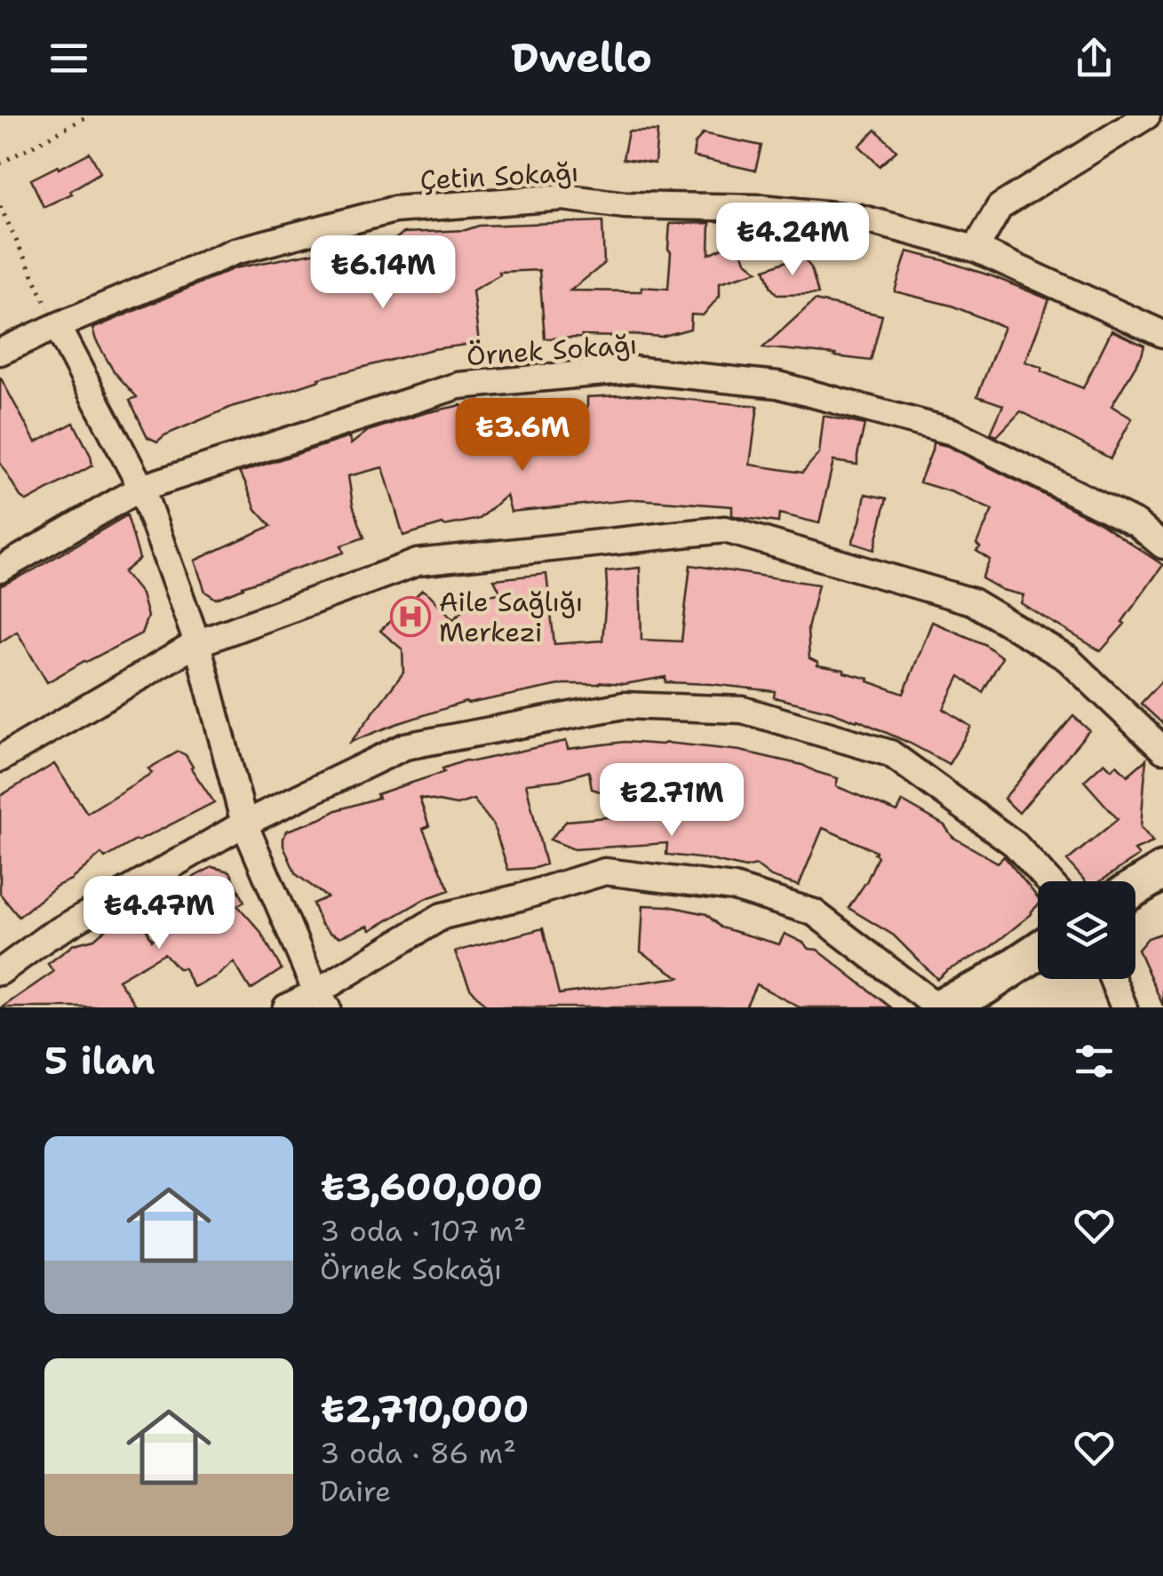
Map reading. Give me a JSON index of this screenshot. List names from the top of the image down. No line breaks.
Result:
{"streets":{"street":["Çetin Sokağı","Örnek Sokağı"]},"places":{"hospital":["Aile Sağlığı Merkezi"]},"page":{"header":"Dwello","price":["₺4.24M","₺6.14M","₺3.6M","₺2.71M","₺4.47M"],"heading":"5 ilan","list":[{"name":"₺3,600,000","note":"3 oda · 107 m² · Örnek Sokağı"},{"name":"₺2,710,000","note":"3 oda · 86 m² · Daire"}]}}
